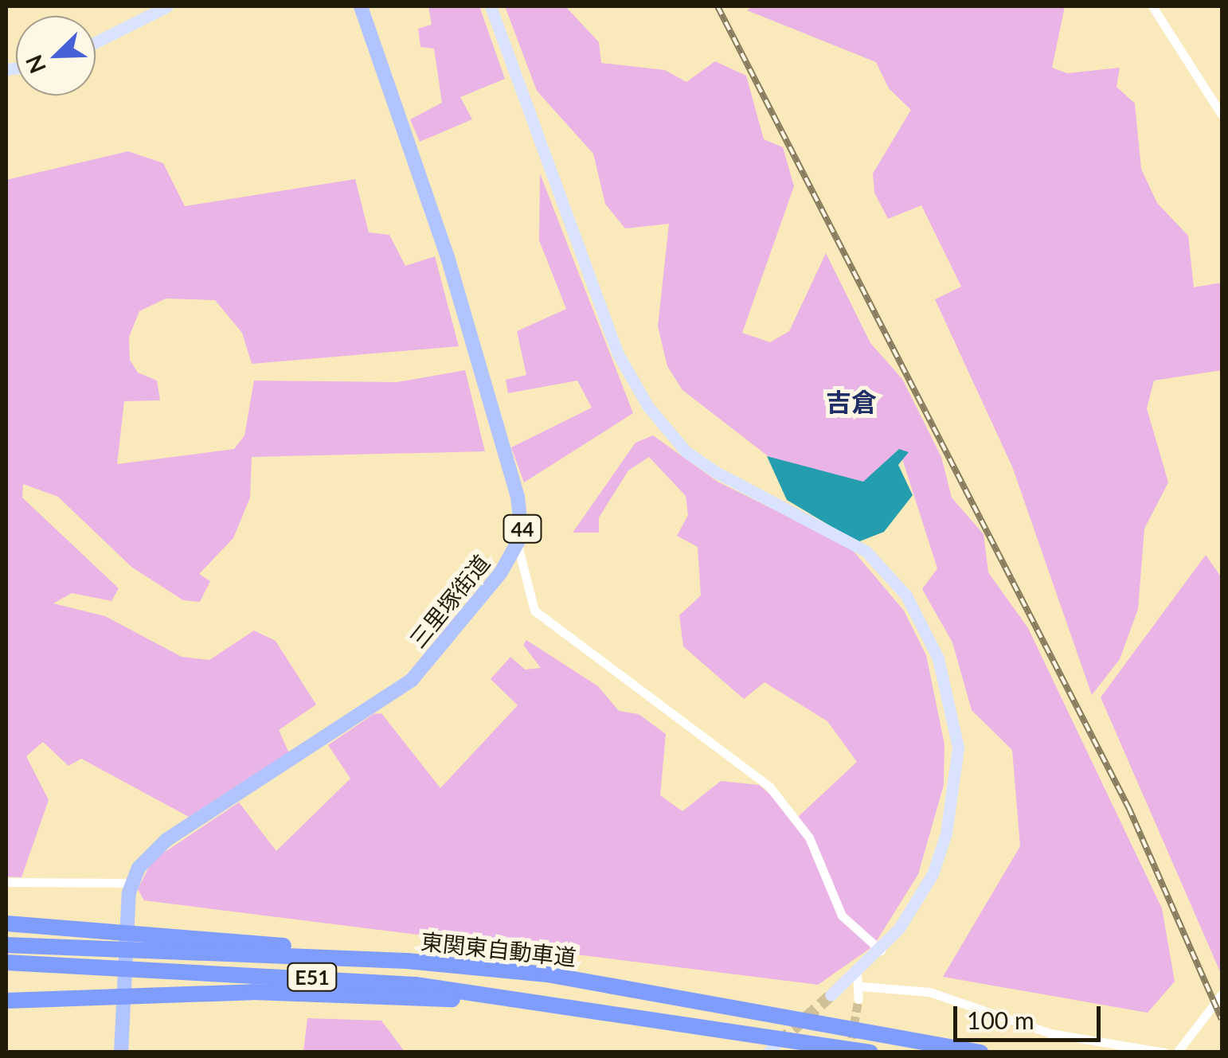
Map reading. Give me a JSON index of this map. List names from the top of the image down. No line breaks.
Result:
{"streets":{"highway":["東関東自動車道","E51"],"main road":["44","三里塚街道"]},"districts":["吉倉"],"scale_bar":"100 m","north":"bottom left"}
